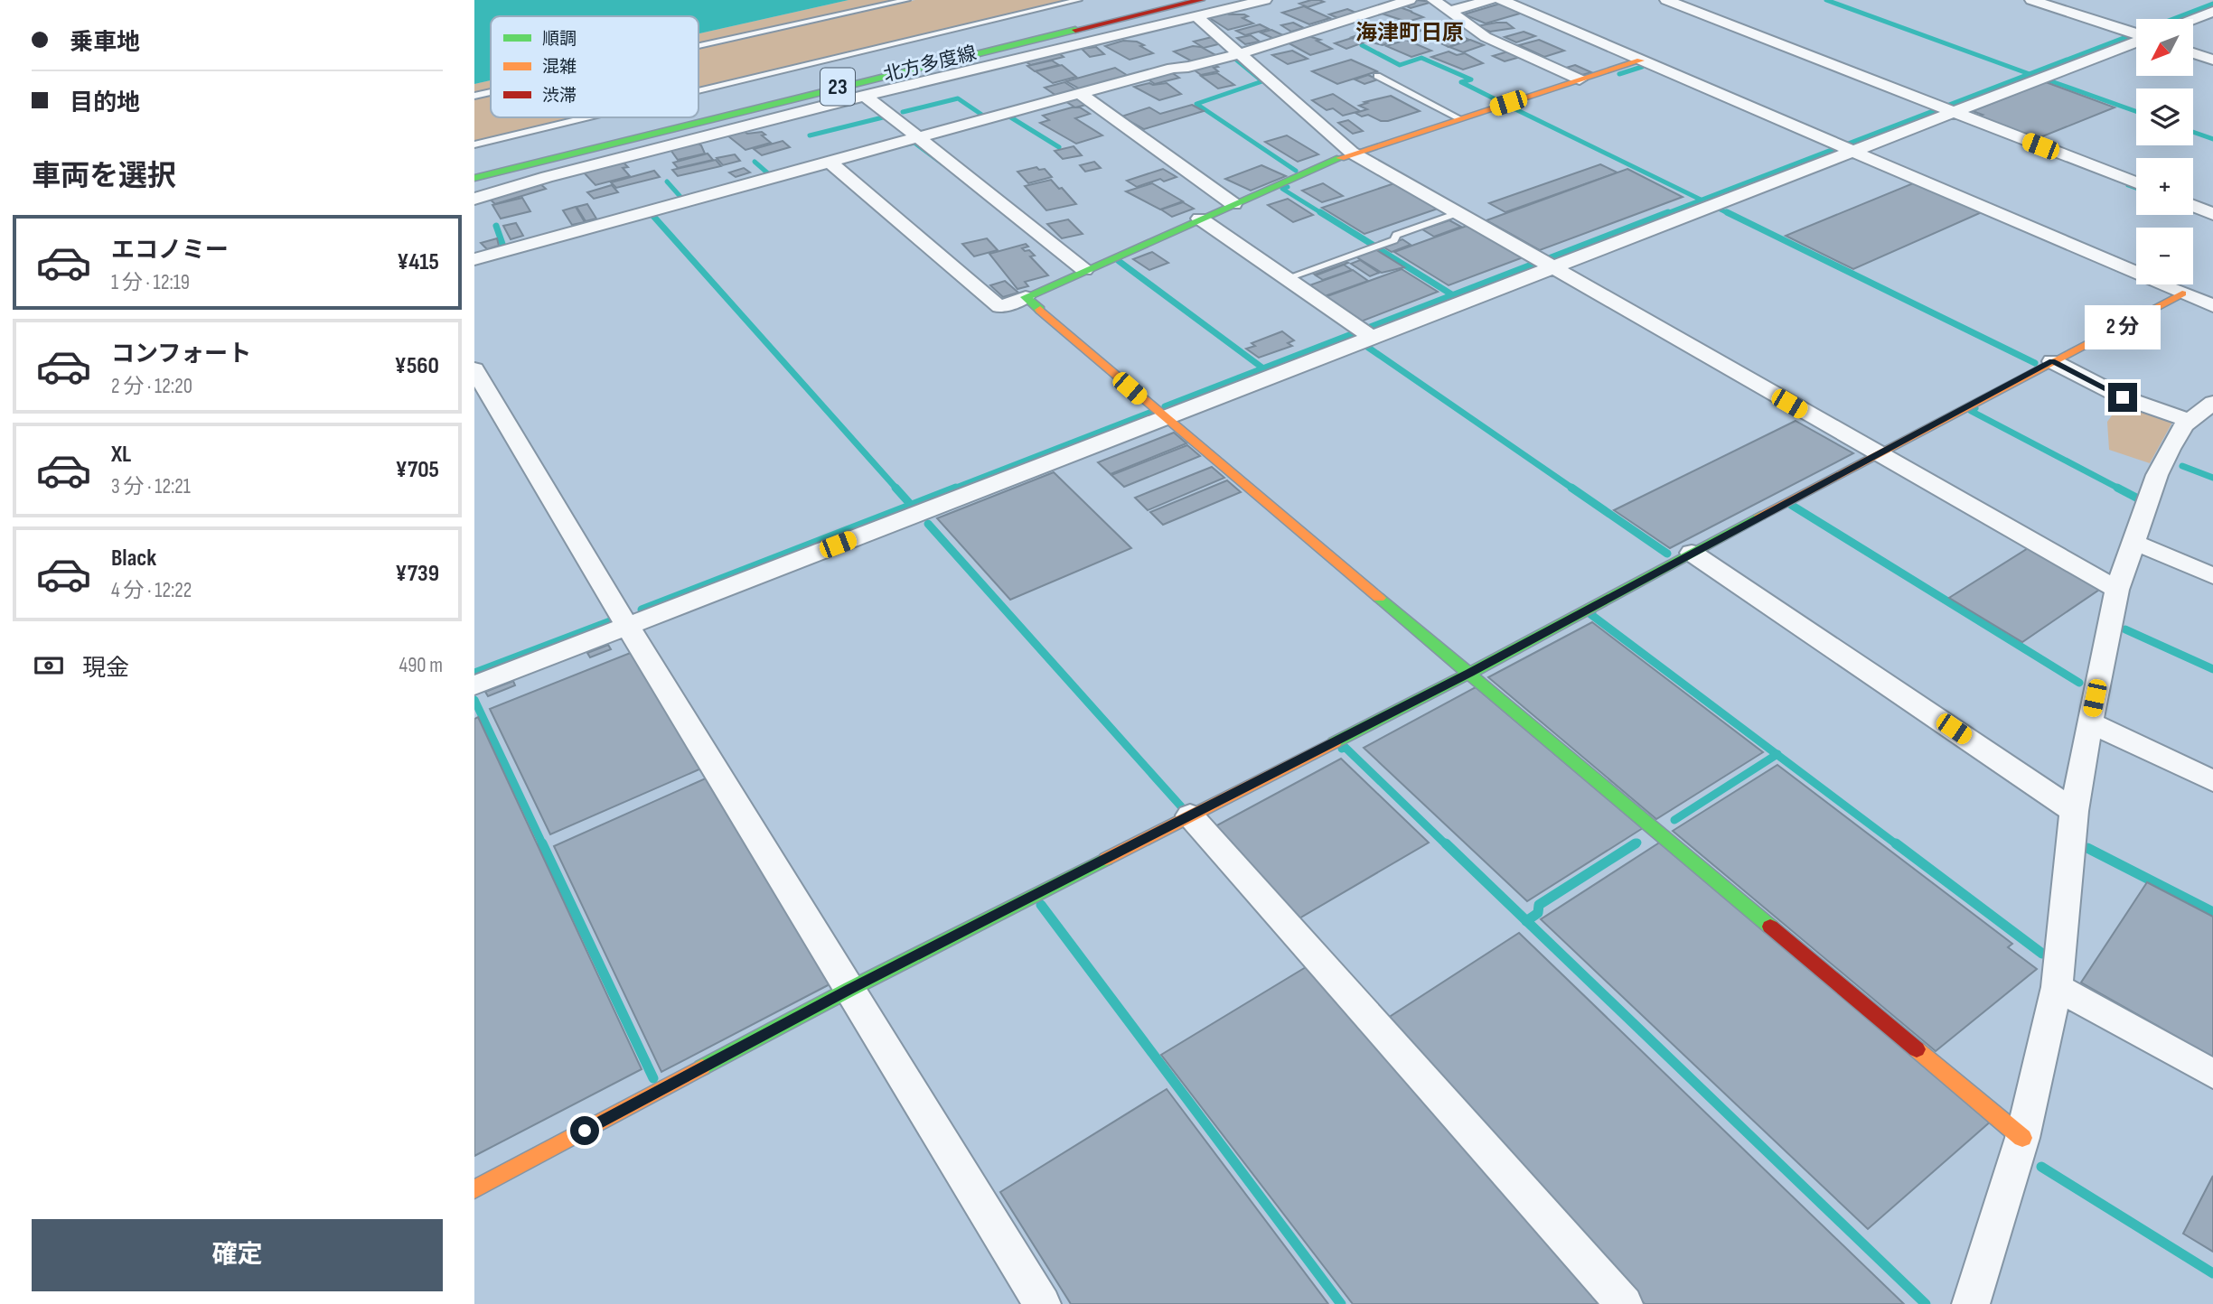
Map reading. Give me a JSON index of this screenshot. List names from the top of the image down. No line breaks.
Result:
{"streets":{"street":["北方多度線","23"]},"districts":["海津町日原"],"legend":["順調","混雑","渋滞"],"north":"bottom left","page":{"banner":["乗車地","目的地"],"map_buttons":["+","−"],"heading":"車両を選択","list":[{"name":"エコノミー","note":"1 分 · 12:19","value":"¥415"},{"name":"コンフォート","note":"2 分 · 12:20","value":"¥560"},{"name":"XL","note":"3 分 · 12:21","value":"¥705"},{"name":"Black","note":"4 分 · 12:22","value":"¥739"}],"bubble":"2 分","pay":["現金","490 m"],"buttons":"確定"}}
